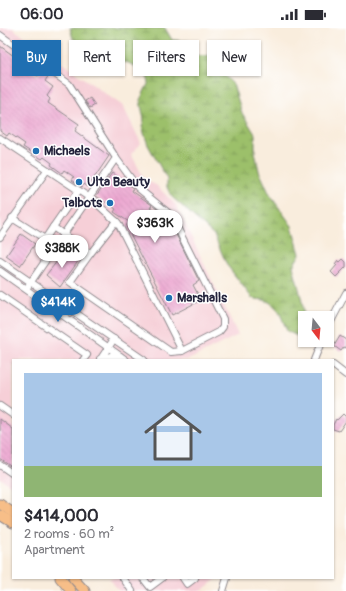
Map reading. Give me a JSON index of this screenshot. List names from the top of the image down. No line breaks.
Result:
{"places":["Michaels","Ulta Beauty","Talbots","Marshalls"],"north":"bottom","page":{"status":"06:00","chip":["Buy","Rent","Filters","New"],"price":["$363K","$388K","$414K"],"list":[{"name":"$414,000","note":"2 rooms · 60 m² · Apartment"}]}}
